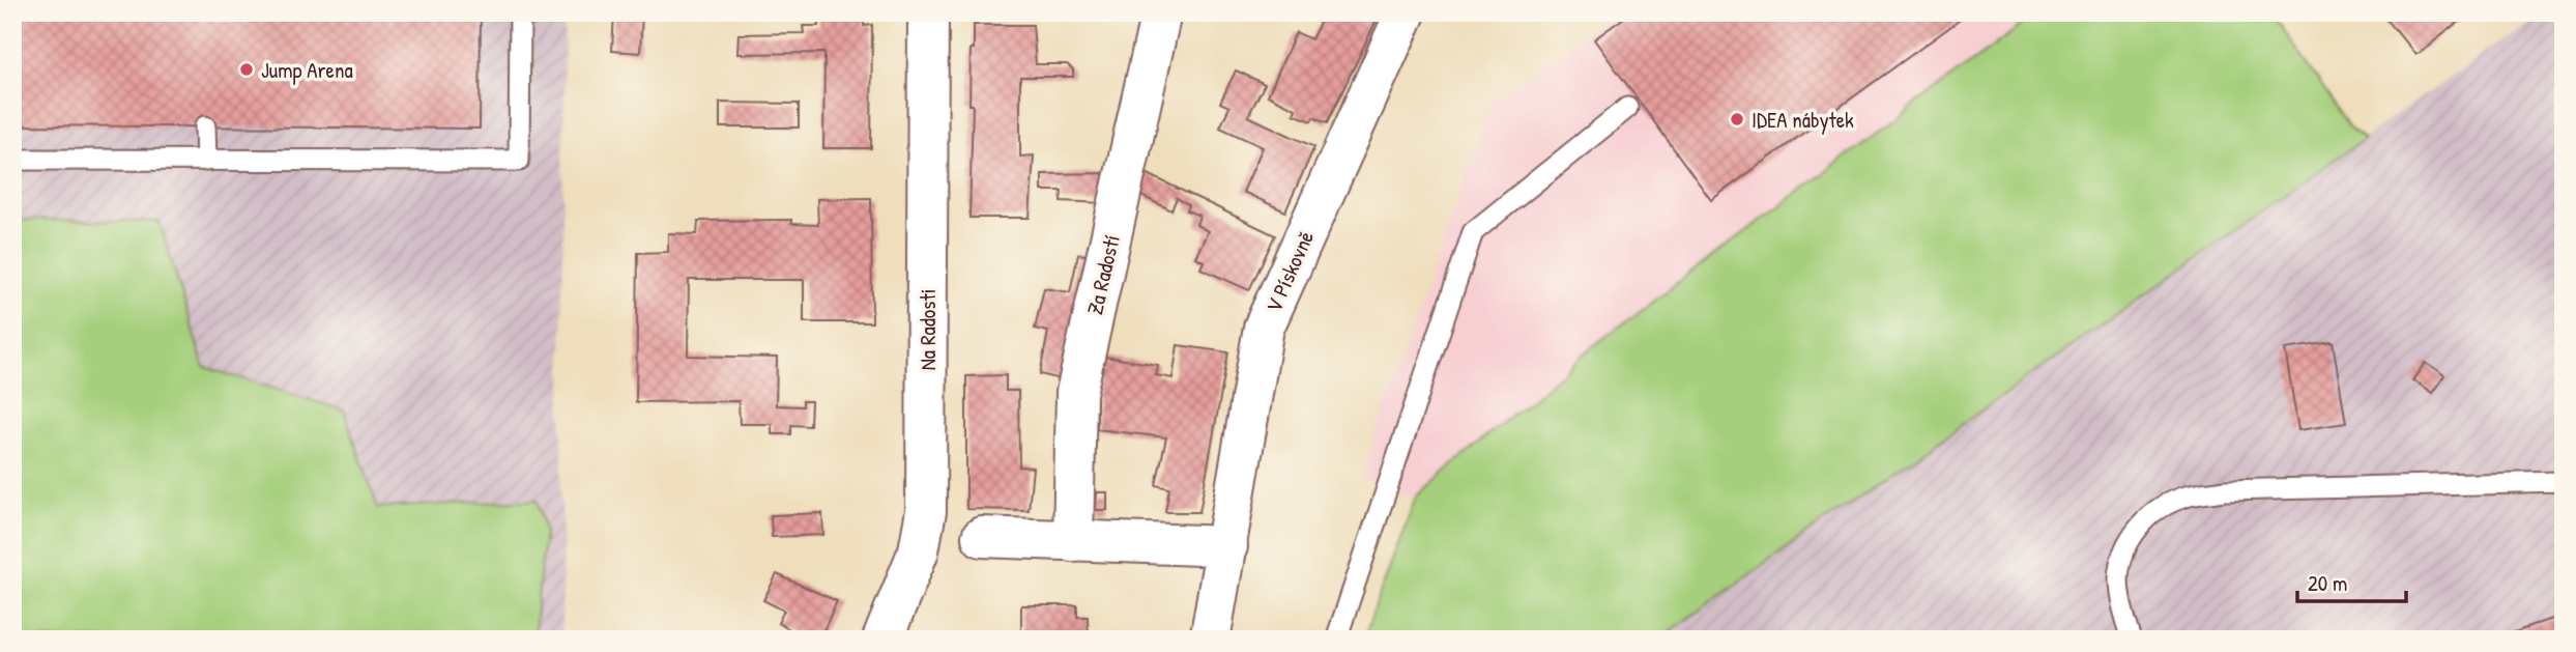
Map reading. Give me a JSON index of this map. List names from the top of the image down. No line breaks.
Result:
{"streets":{"street":["V Pískovně","Za Radostí","Na Radosti"]},"places":["Jump Arena","IDEA nábytek"],"scale_bar":"20 m"}
